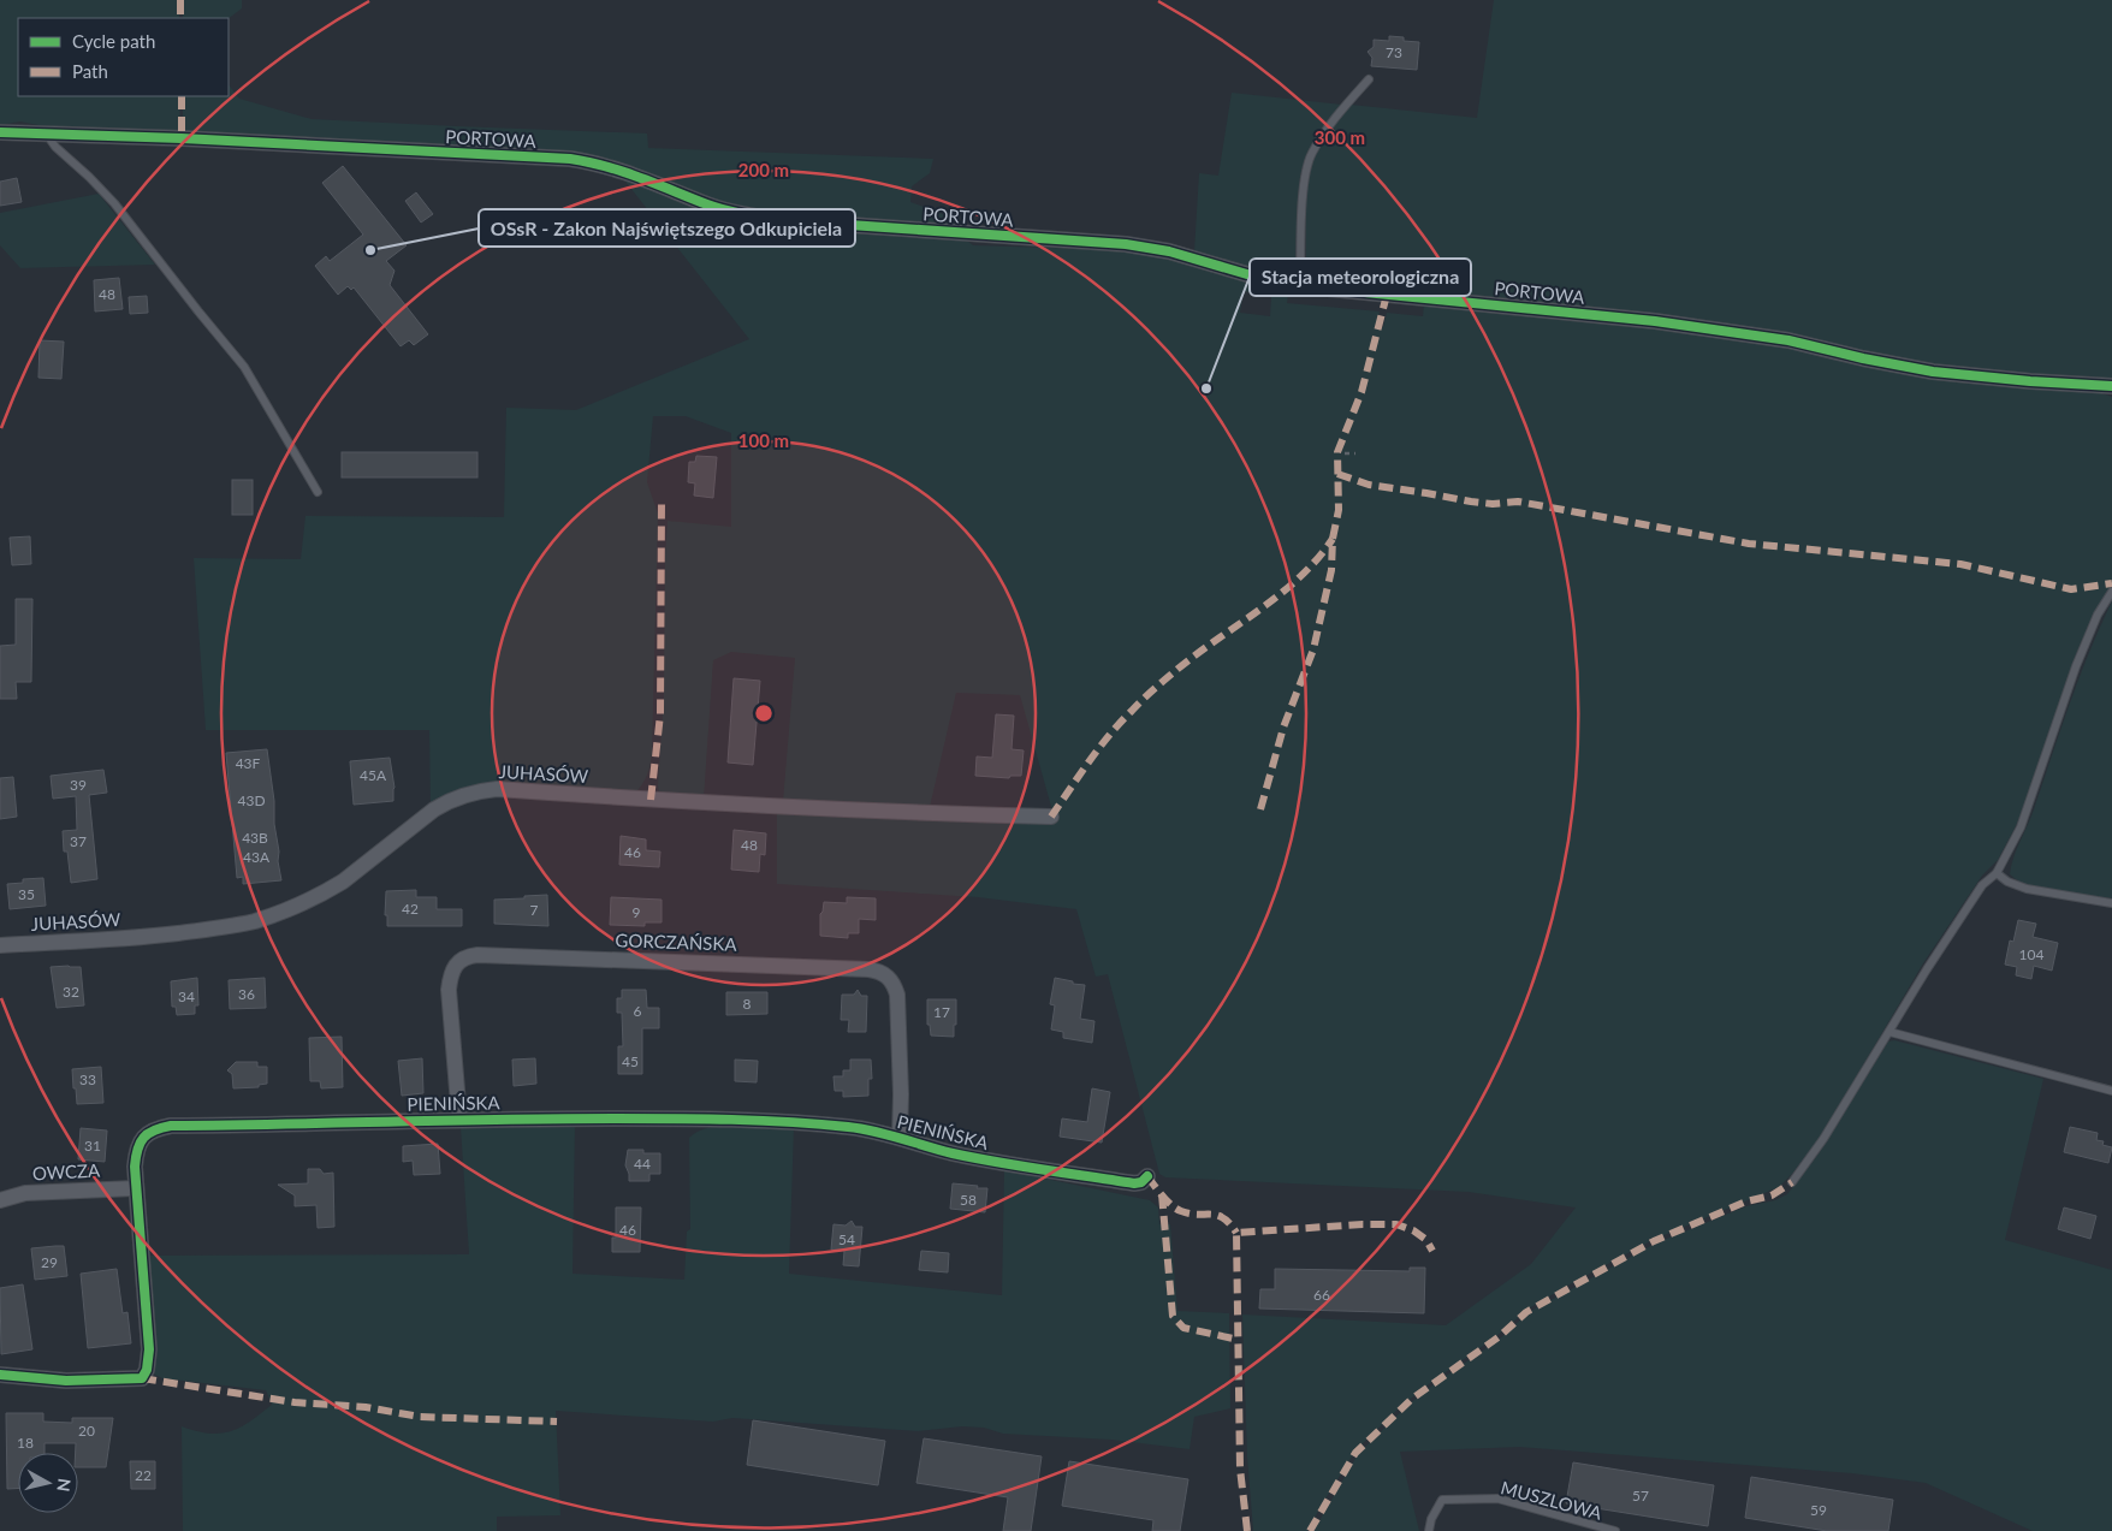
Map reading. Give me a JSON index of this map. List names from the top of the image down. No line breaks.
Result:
{"streets":{"street":["PORTOWA","JUHASÓW","GORCZAŃSKA","PIENIŃSKA","OWCZA"],"lane":["MUSZLOWA"]},"crossings":[["GORCZAŃSKA","PIENIŃSKA"],["PIENIŃSKA","OWCZA"]],"places":["OSsR - Zakon Najświętszego Odkupiciela","Stacja meteorologiczna"],"house_numbers":["73","48","43F","45A","39","43D","43B","37","48","46","43A","35","42","7","9","104","32","36","34","8","6","17","45","33","31","44","58","46","54","29","66","20","18","22","57","59"],"legend":["Cycle path","Path"],"north":"right","rings":["300 m","200 m","100 m"]}
